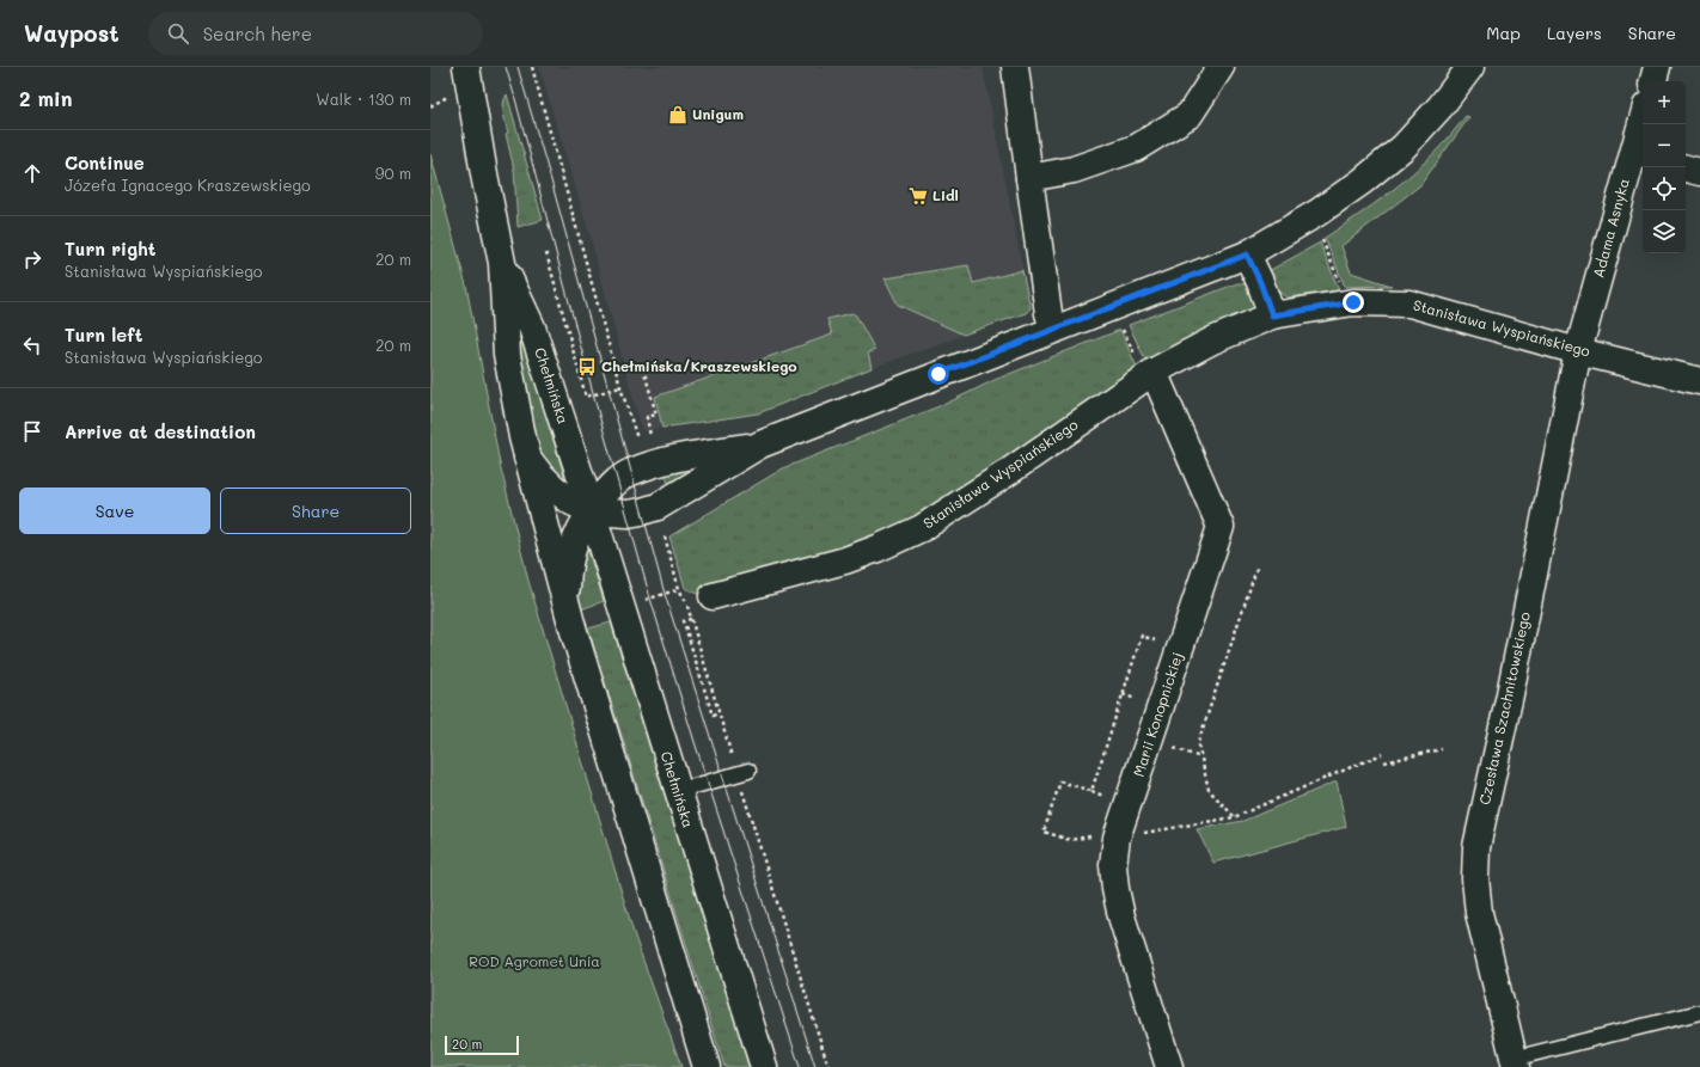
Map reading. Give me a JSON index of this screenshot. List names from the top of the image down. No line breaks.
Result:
{"streets":{"street":["Adama Asnyka","Stanisława Wyspiańskiego","Chełmińska","Czesława Szachnitowskiego","Marii Konopnickiej"]},"crossings":[["Adama Asnyka","Stanisława Wyspiańskiego"],["Adama Asnyka","Czesława Szachnitowskiego"],["Stanisława Wyspiańskiego","Czesława Szachnitowskiego"],["Stanisława Wyspiańskiego","Marii Konopnickiej"]],"parks":["ROD Agromet Unia"],"places":{"shop":["Unigum"],"supermarket":["Lidl"],"bus stop":["Chełmińska/Kraszewskiego"]},"scale_bar":"20 m","page":{"header":"Waypost","search":"Search here","nav":["Map","Layers","Share"],"heading":["2 min","Walk · 130 m"],"map_buttons":["+","−"],"list":[["Continue","Józefa Ignacego Kraszewskiego","90 m"],["Turn right","Stanisława Wyspiańskiego","20 m"],["Turn left","Stanisława Wyspiańskiego","20 m"],"Arrive at destination"],"buttons":["Save","Share"],"scale":"20 m"}}
